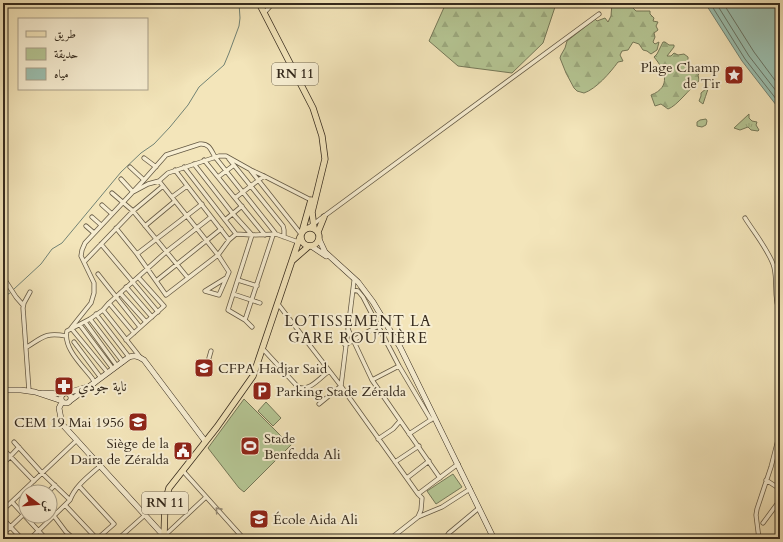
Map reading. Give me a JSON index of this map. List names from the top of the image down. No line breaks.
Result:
{"streets":{"main road":["RN 11"]},"districts":["LOTISSEMENT LA GARE ROUTIÈRE"],"places":{"place":["Plage Champ de Tir"],"school or university":["CFPA Hadjar Said","CEM 19 Mai 1956","École Aida Ali"],"pharmacy":["ناية جودي"],"parking":["Parking Stade Zéralda"],"sports":["Stade Benfedda Ali"],"public building":["Siège de la Daira de Zéralda"]},"legend":["طريق","حديقة","مياه"],"north":"right"}
